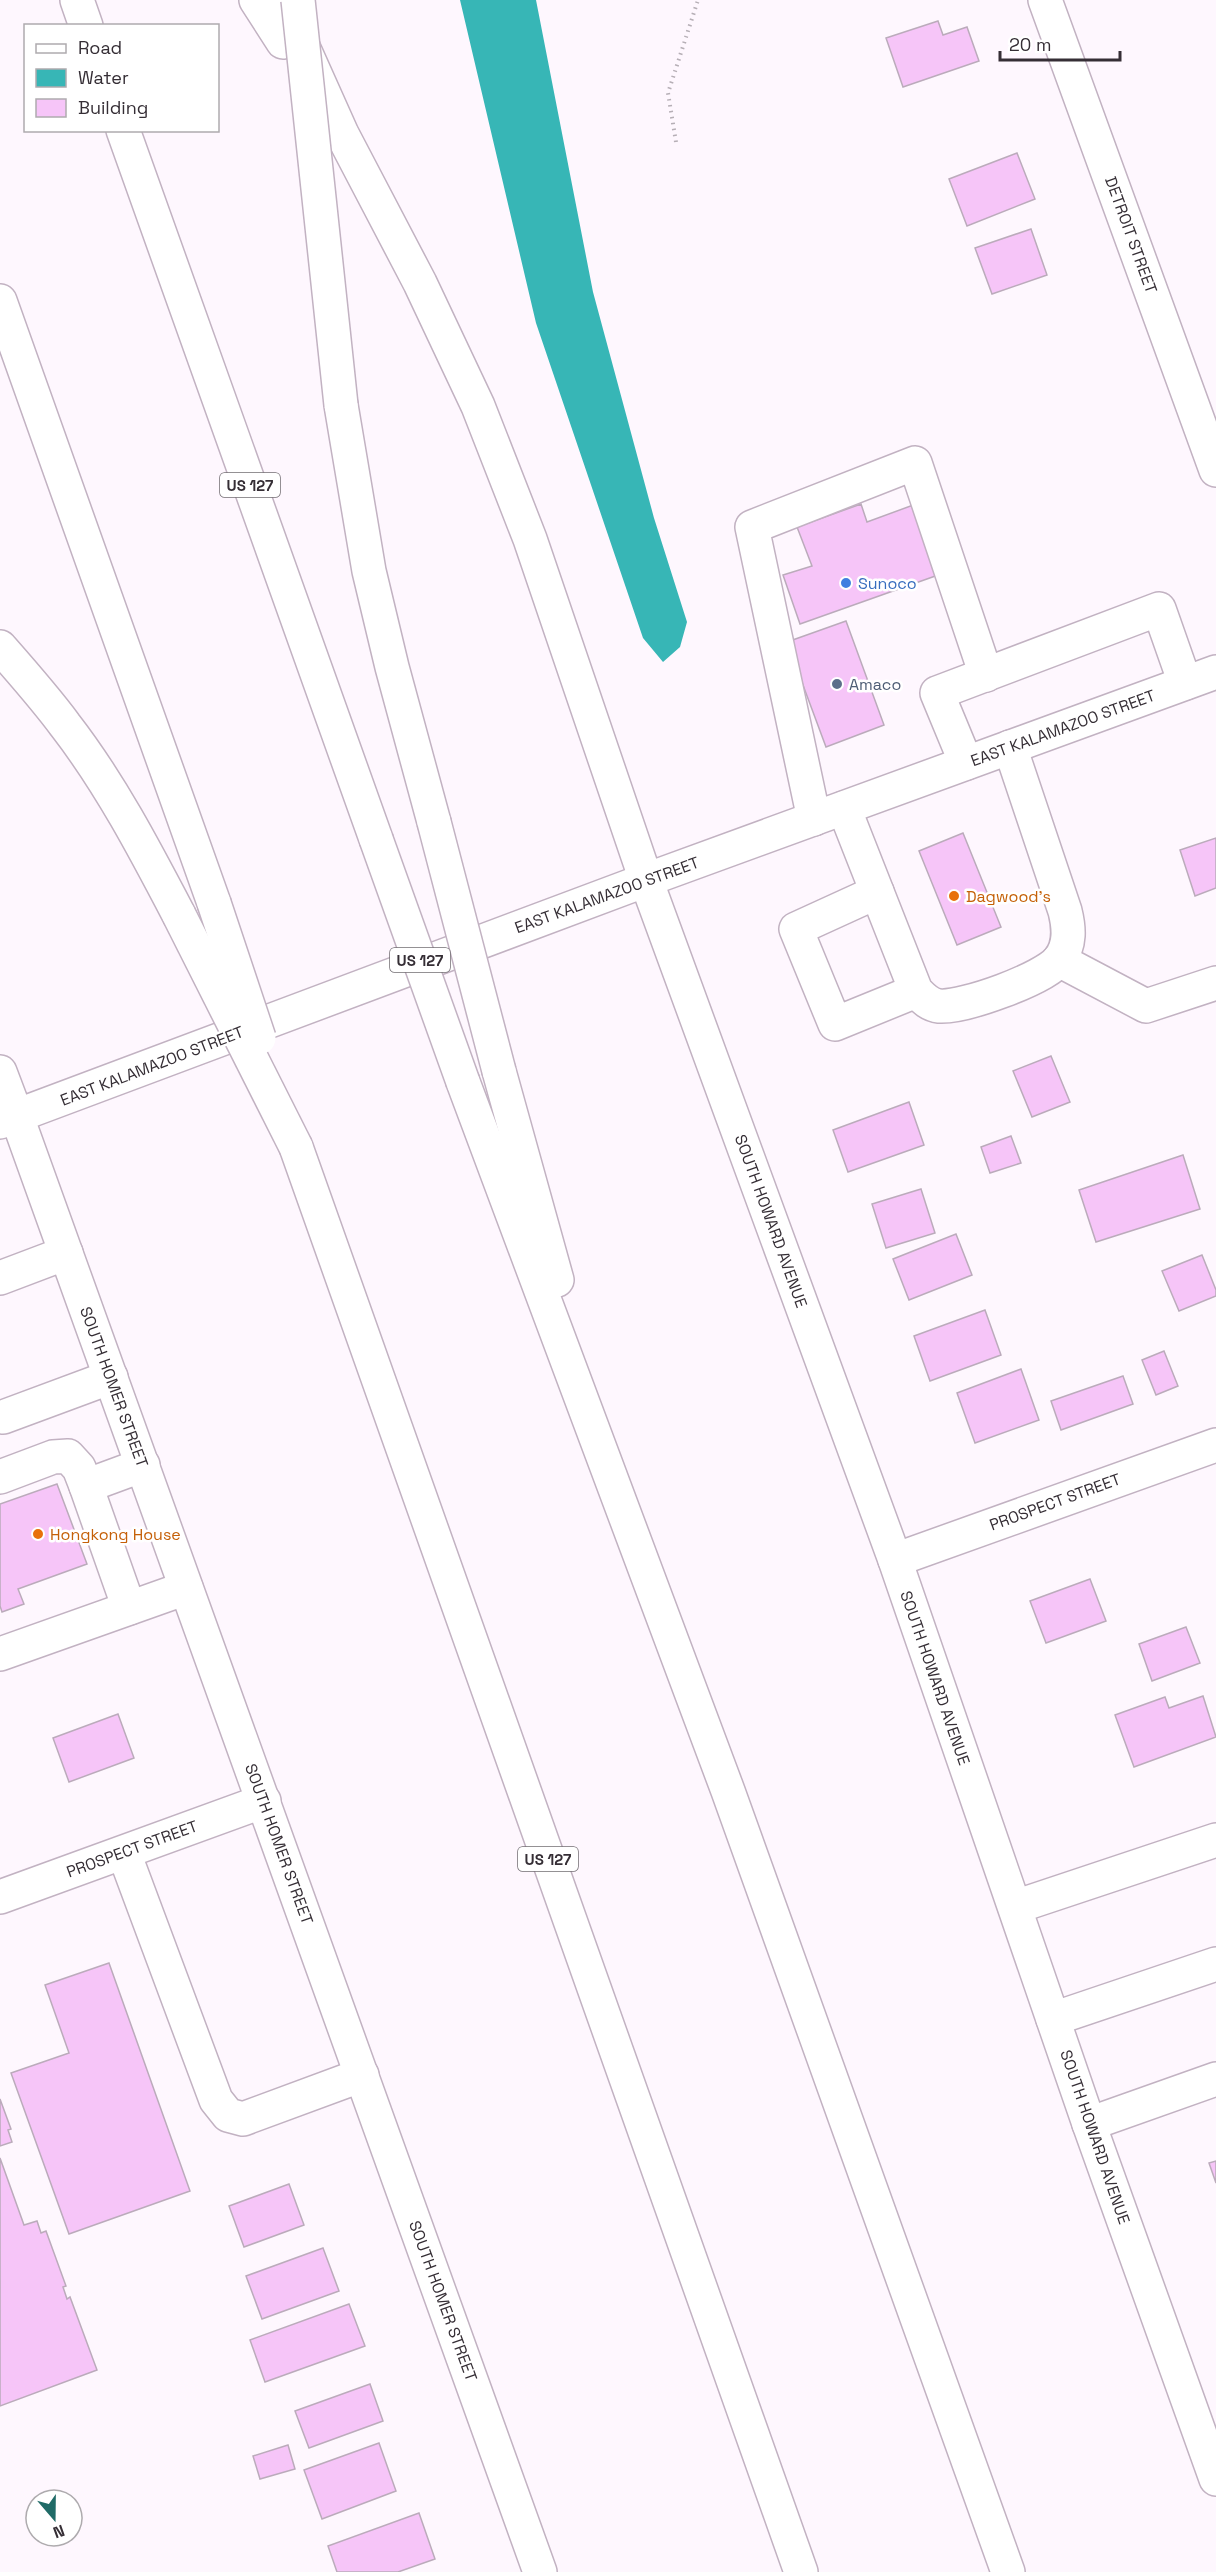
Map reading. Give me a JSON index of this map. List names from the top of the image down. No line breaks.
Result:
{"streets":{"main road":["DETROIT STREET","US 127","EAST KALAMAZOO STREET","SOUTH HOWARD AVENUE","SOUTH HOMER STREET","PROSPECT STREET"]},"crossings":[["EAST KALAMAZOO STREET","SOUTH HOWARD AVENUE"],["EAST KALAMAZOO STREET","SOUTH HOMER STREET"],["SOUTH HOWARD AVENUE","PROSPECT STREET"],["SOUTH HOMER STREET","PROSPECT STREET"]],"places":["Sunoco","Amaco","Dagwood's","Hongkong House"],"legend":["Road","Water","Building"],"scale_bar":"20 m","north":"bottom"}
